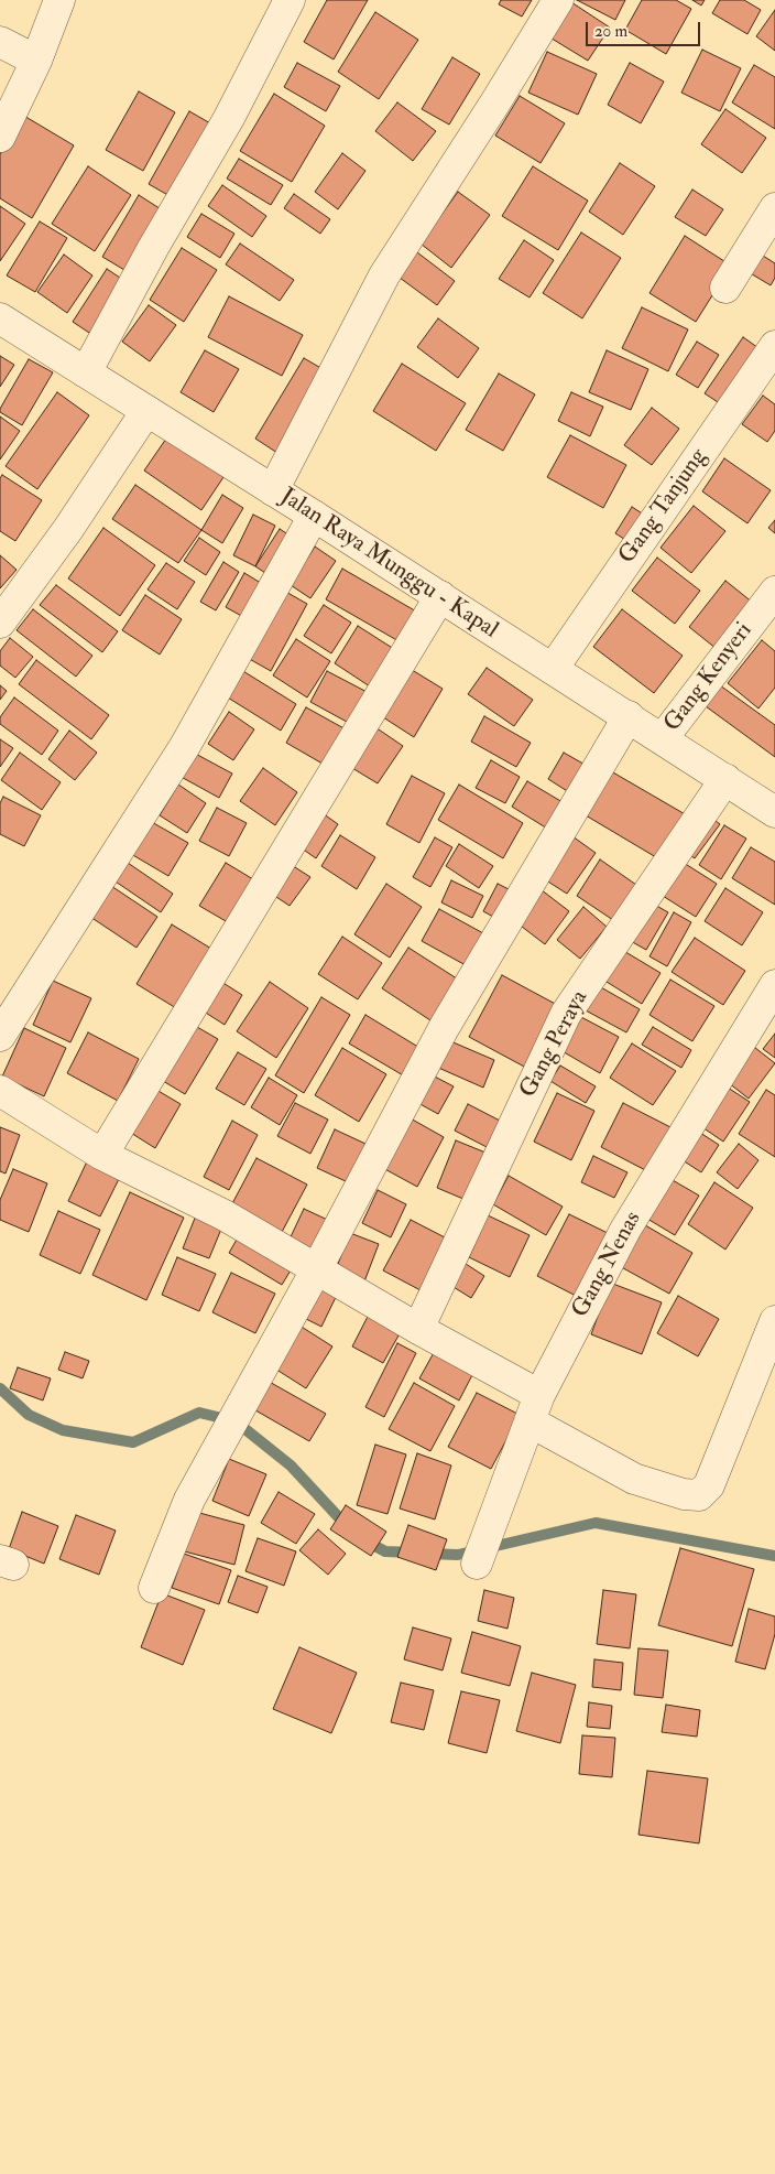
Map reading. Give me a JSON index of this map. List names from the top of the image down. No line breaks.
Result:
{"streets":{"street":["Gang Tanjung","Jalan Raya Munggu - Kapal","Gang Kenyeri","Gang Peraya","Gang Nenas"]},"crossings":[["Gang Tanjung","Jalan Raya Munggu - Kapal"],["Jalan Raya Munggu - Kapal","Gang Kenyeri"],["Jalan Raya Munggu - Kapal","Gang Peraya"]],"scale_bar":"20 m"}
